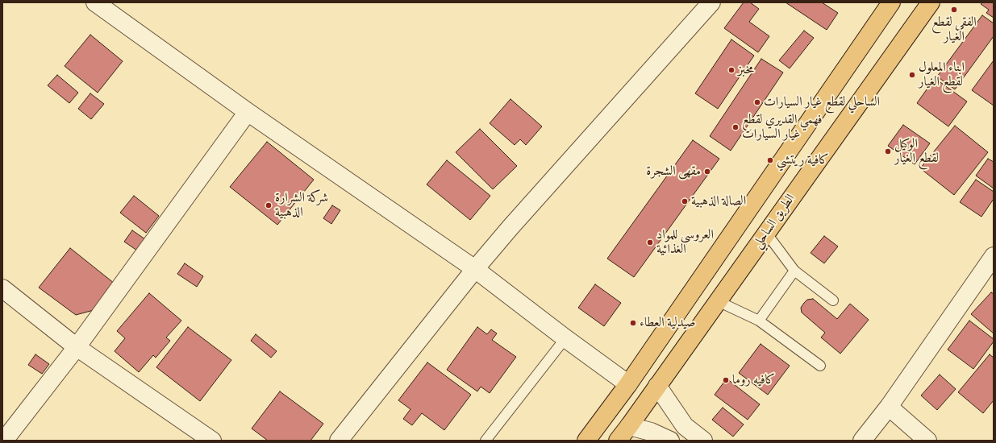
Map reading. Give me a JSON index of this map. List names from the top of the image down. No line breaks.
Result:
{"streets":{"highway":["الطريق الساحلي"]},"places":["الفقي لقطع الغيار","مخبز","ابناء المعلول لقطع الغيار","الساحلي لقطع غيار السيارات","فهمي القديري لقطع غيار السيارات","الوكيل لقطع الغيار","كافية ريتشي","مقهى الشجرة","الصالة الذهبية","شركة الشرارة الذهبية","العروسي للمواد الغذائية","صيدلية العطاء","كافيه روما"]}
